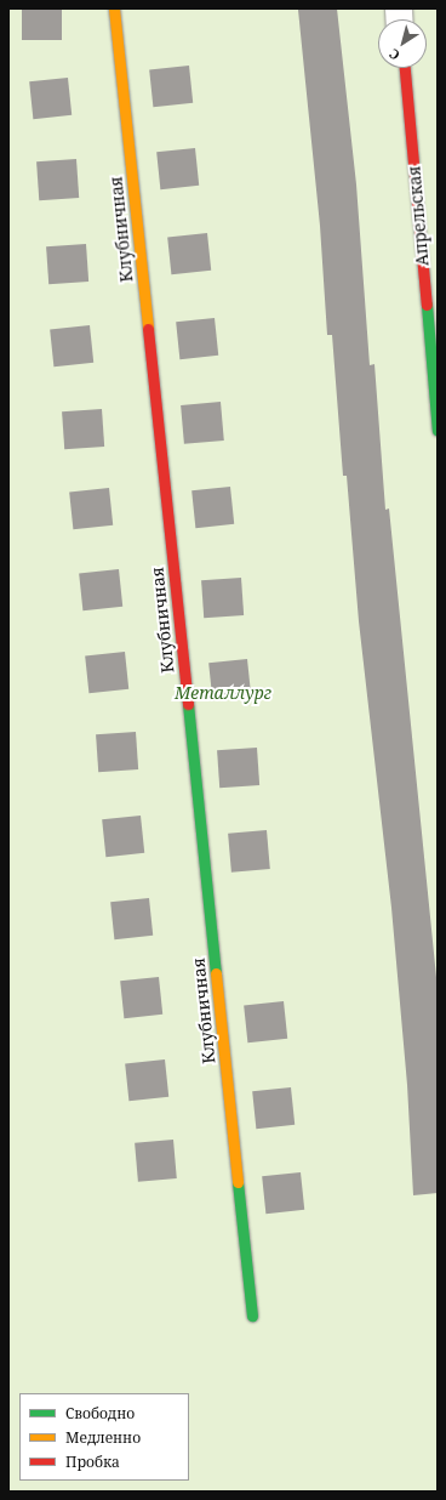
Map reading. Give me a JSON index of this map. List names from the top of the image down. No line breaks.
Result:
{"streets":{"street":["Апрельская","Клубничная"]},"parks":["Металлург"],"legend":["Свободно","Медленно","Пробка"],"north":"bottom left"}
